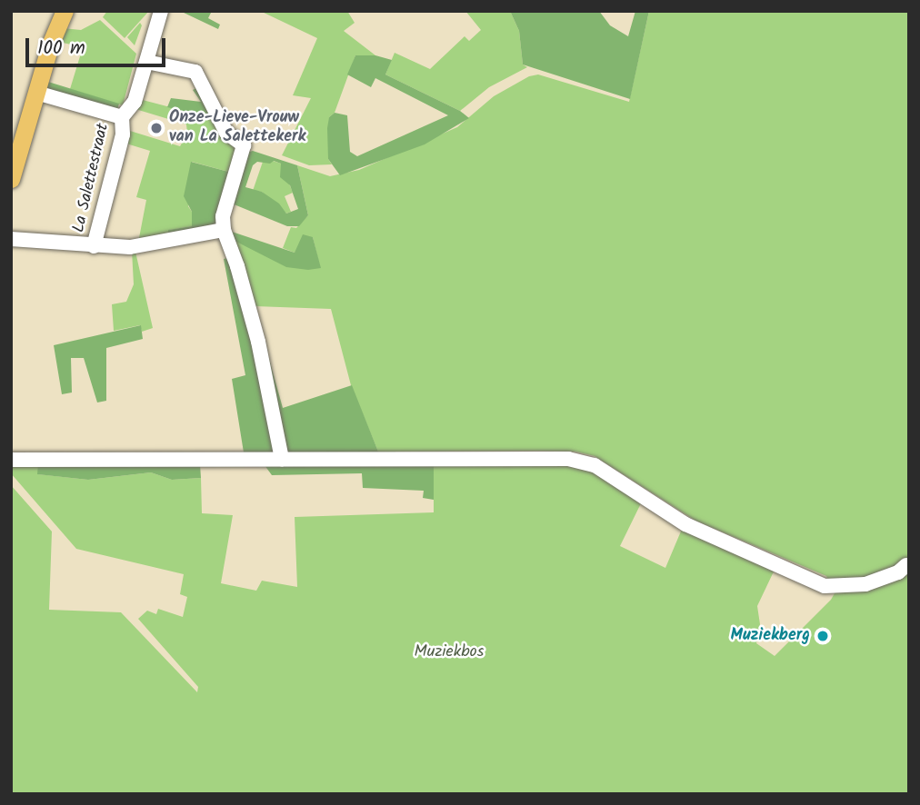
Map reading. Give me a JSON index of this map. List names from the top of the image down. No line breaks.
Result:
{"streets":{"street":["La Salettestraat"]},"parks":["Muziekbos"],"places":["Onze-Lieve-Vrouw van La Salettekerk","Muziekberg"],"scale_bar":"100 m"}
